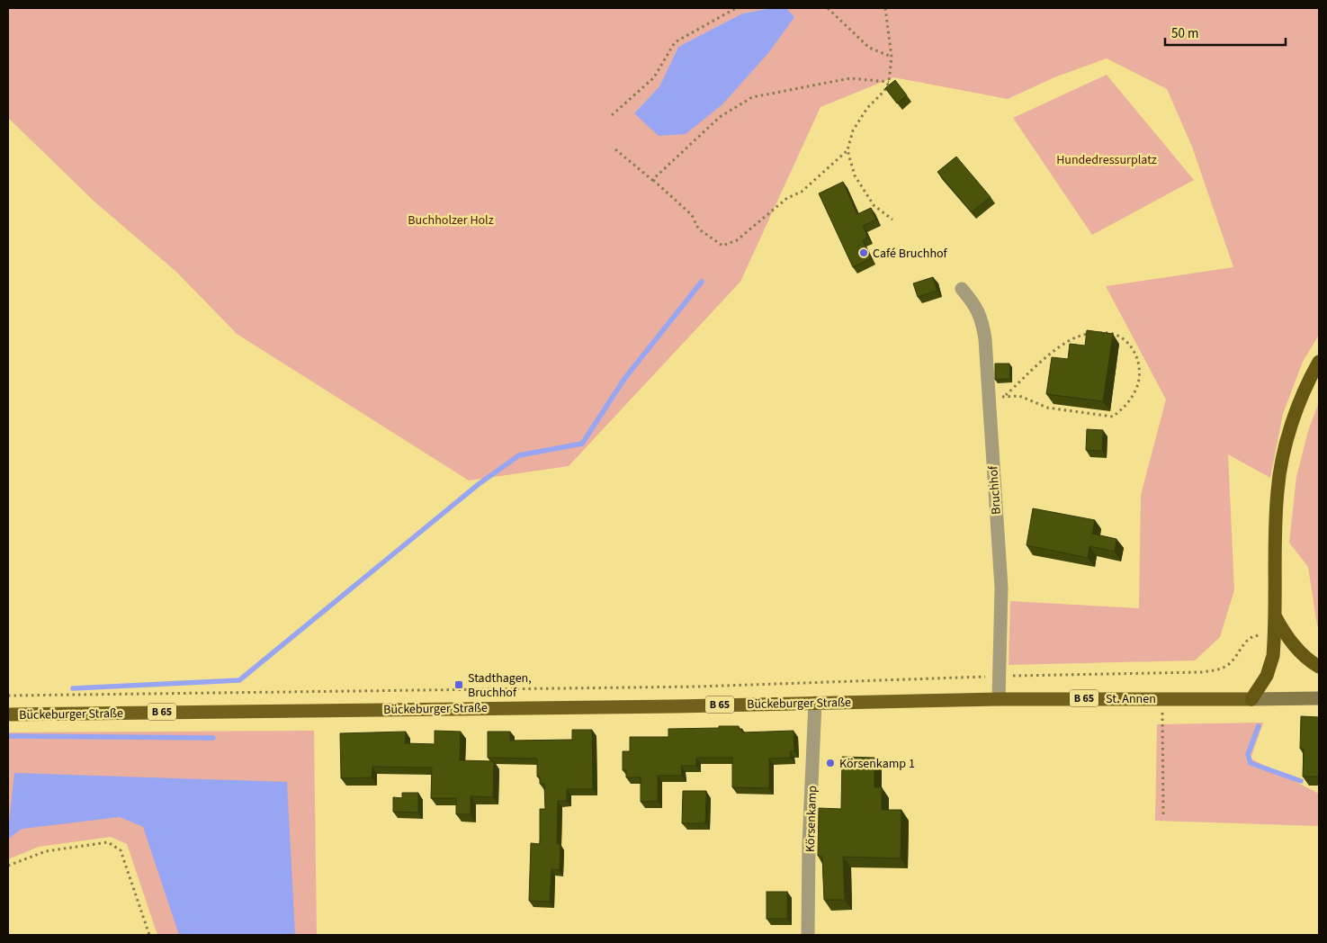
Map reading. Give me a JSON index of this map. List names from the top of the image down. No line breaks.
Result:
{"streets":{"main road":["B 65","St. Annen","Bückeburger Straße"],"street":["Bruchhof","Körsenkamp"]},"crossings":[["Bruchhof","St. Annen"],["St. Annen","Bückeburger Straße"],["Bückeburger Straße","Körsenkamp"]],"parks":["Hundedressurplatz","Buchholzer Holz"],"places":{"other":["Café Bruchhof","Körsenkamp 1"],"transit":["Stadthagen, Bruchhof"]},"scale_bar":"50 m"}
